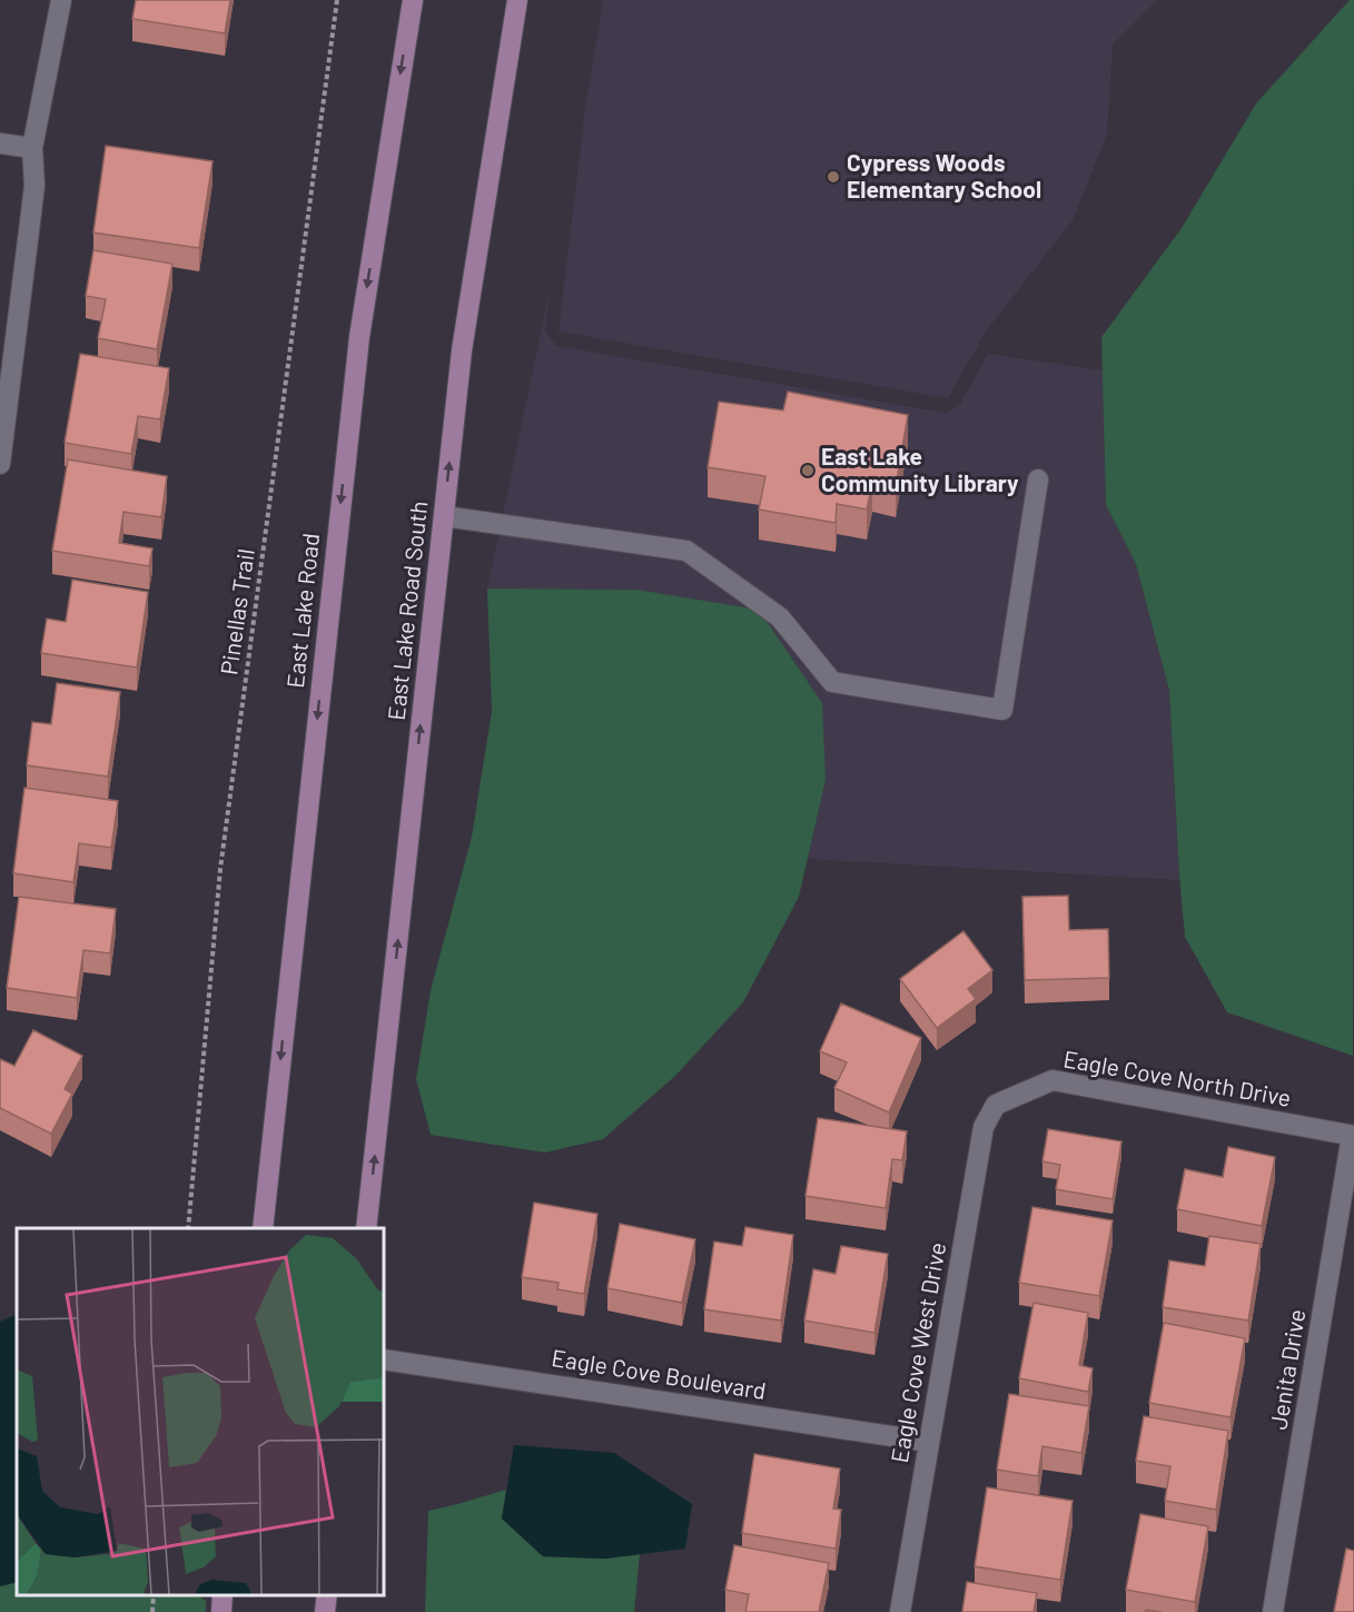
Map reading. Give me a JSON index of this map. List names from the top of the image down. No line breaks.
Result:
{"streets":{"main road":["East Lake Road","East Lake Road South"],"street":["Eagle Cove North Drive","Eagle Cove West Drive","Jenita Drive","Eagle Cove Boulevard"],"path":["Pinellas Trail"]},"crossings":[["Eagle Cove North Drive","Eagle Cove West Drive"],["Eagle Cove North Drive","Jenita Drive"],["Eagle Cove West Drive","Eagle Cove Boulevard"]],"one_way":["East Lake Road","East Lake Road South"],"places":["Cypress Woods Elementary School","East Lake Community Library"]}
